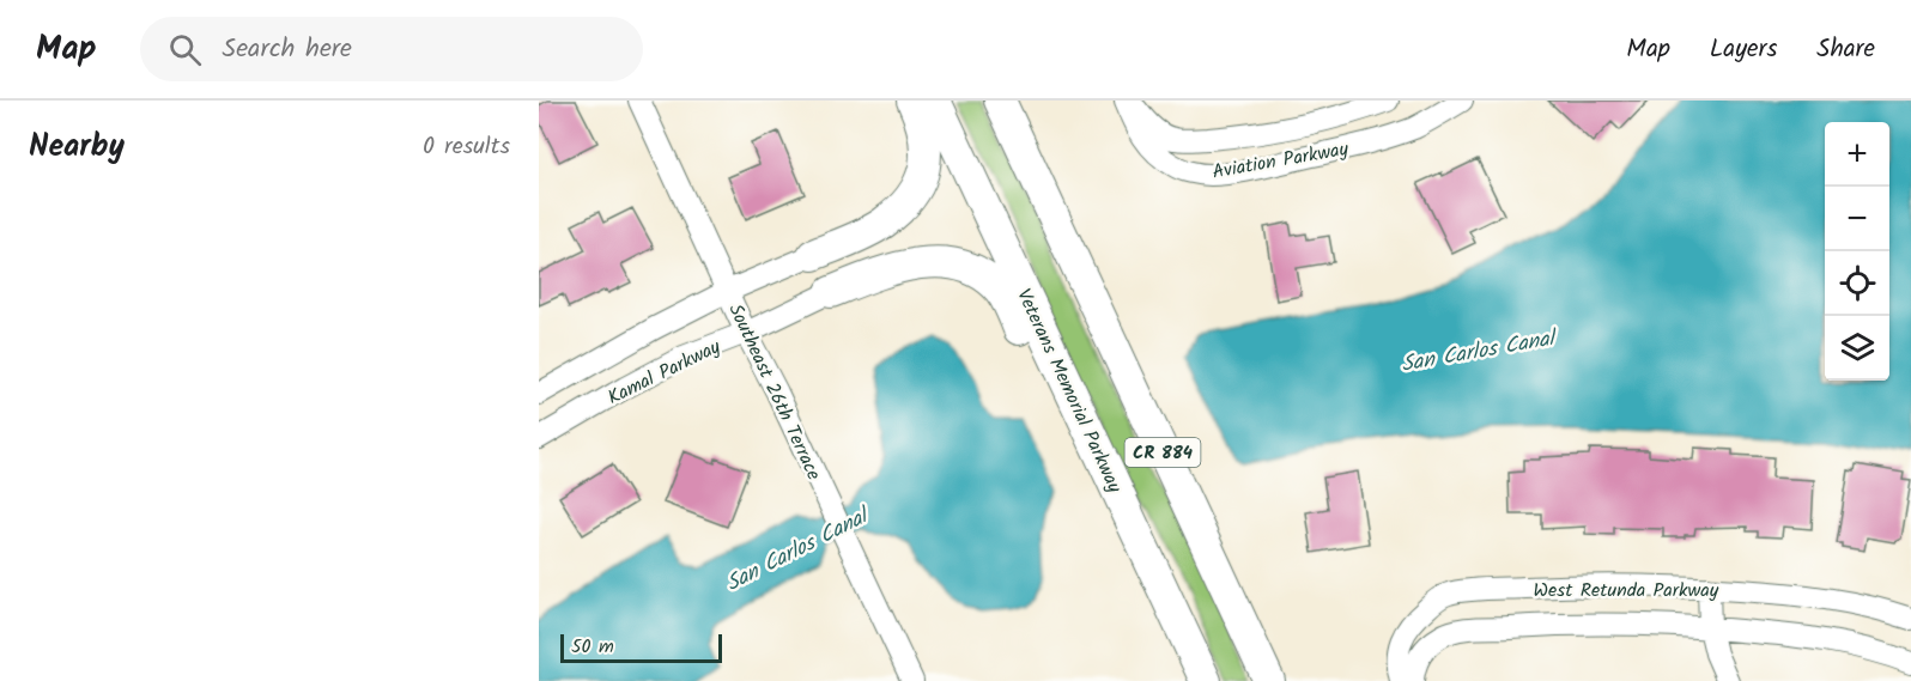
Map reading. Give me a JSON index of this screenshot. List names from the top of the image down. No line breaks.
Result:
{"streets":{"highway":["Veterans Memorial Parkway","CR 884"],"street":["Aviation Parkway","Kamal Parkway","Southeast 26th Terrace","West Retunda Parkway"]},"crossings":[["Kamal Parkway","Southeast 26th Terrace"]],"water":["San Carlos Canal"],"scale_bar":"50 m","page":{"header":"Map","search":"Search here","nav":["Map","Layers","Share"],"heading":["Nearby","0 results"],"map_buttons":["+","−"],"scale":"50 m"}}
